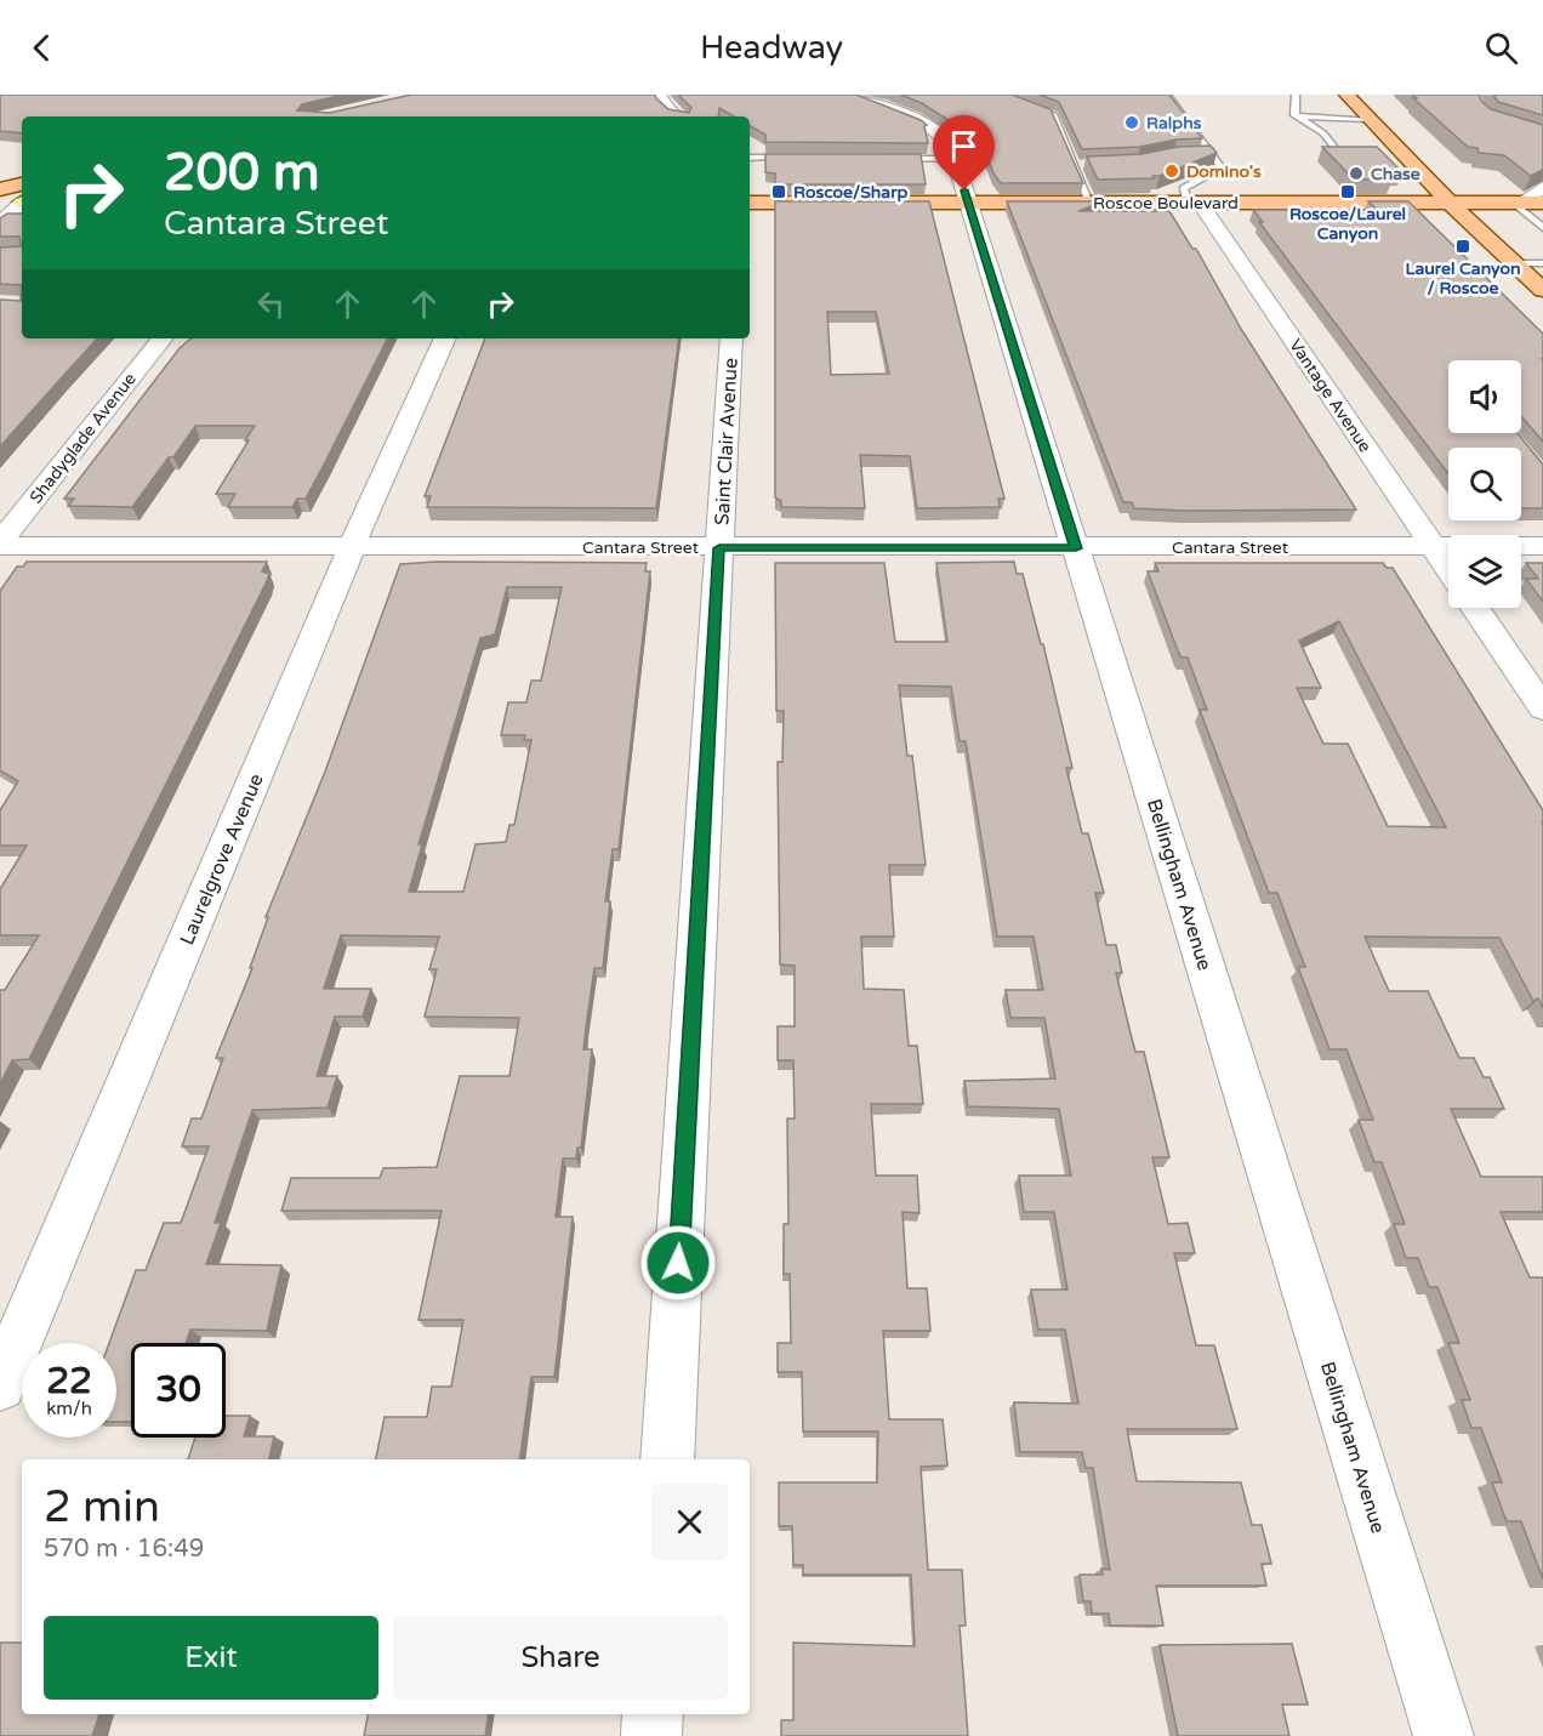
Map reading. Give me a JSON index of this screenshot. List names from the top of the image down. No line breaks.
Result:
{"streets":{"main road":["Roscoe Boulevard"],"street":["Vantage Avenue","Shadyglade Avenue","Saint Clair Avenue","Cantara Street","Laurelgrove Avenue","Bellingham Avenue"]},"crossings":[["Roscoe Boulevard","Vantage Avenue"],["Roscoe Boulevard","Bellingham Avenue"],["Vantage Avenue","Cantara Street"],["Shadyglade Avenue","Cantara Street"],["Saint Clair Avenue","Cantara Street"],["Cantara Street","Laurelgrove Avenue"],["Cantara Street","Bellingham Avenue"]],"places":{"other":["Ralphs","Domino's","Chase"],"transit":["Roscoe/Sharp","Roscoe/Laurel Canyon","Laurel Canyon / Roscoe"]},"page":{"header":"Headway","turn":["200 m","Cantara Street"],"speed":"22 km/h","limit":"30","heading":["2 min","570 m · 16:49"],"buttons":["Exit","Share"]}}
